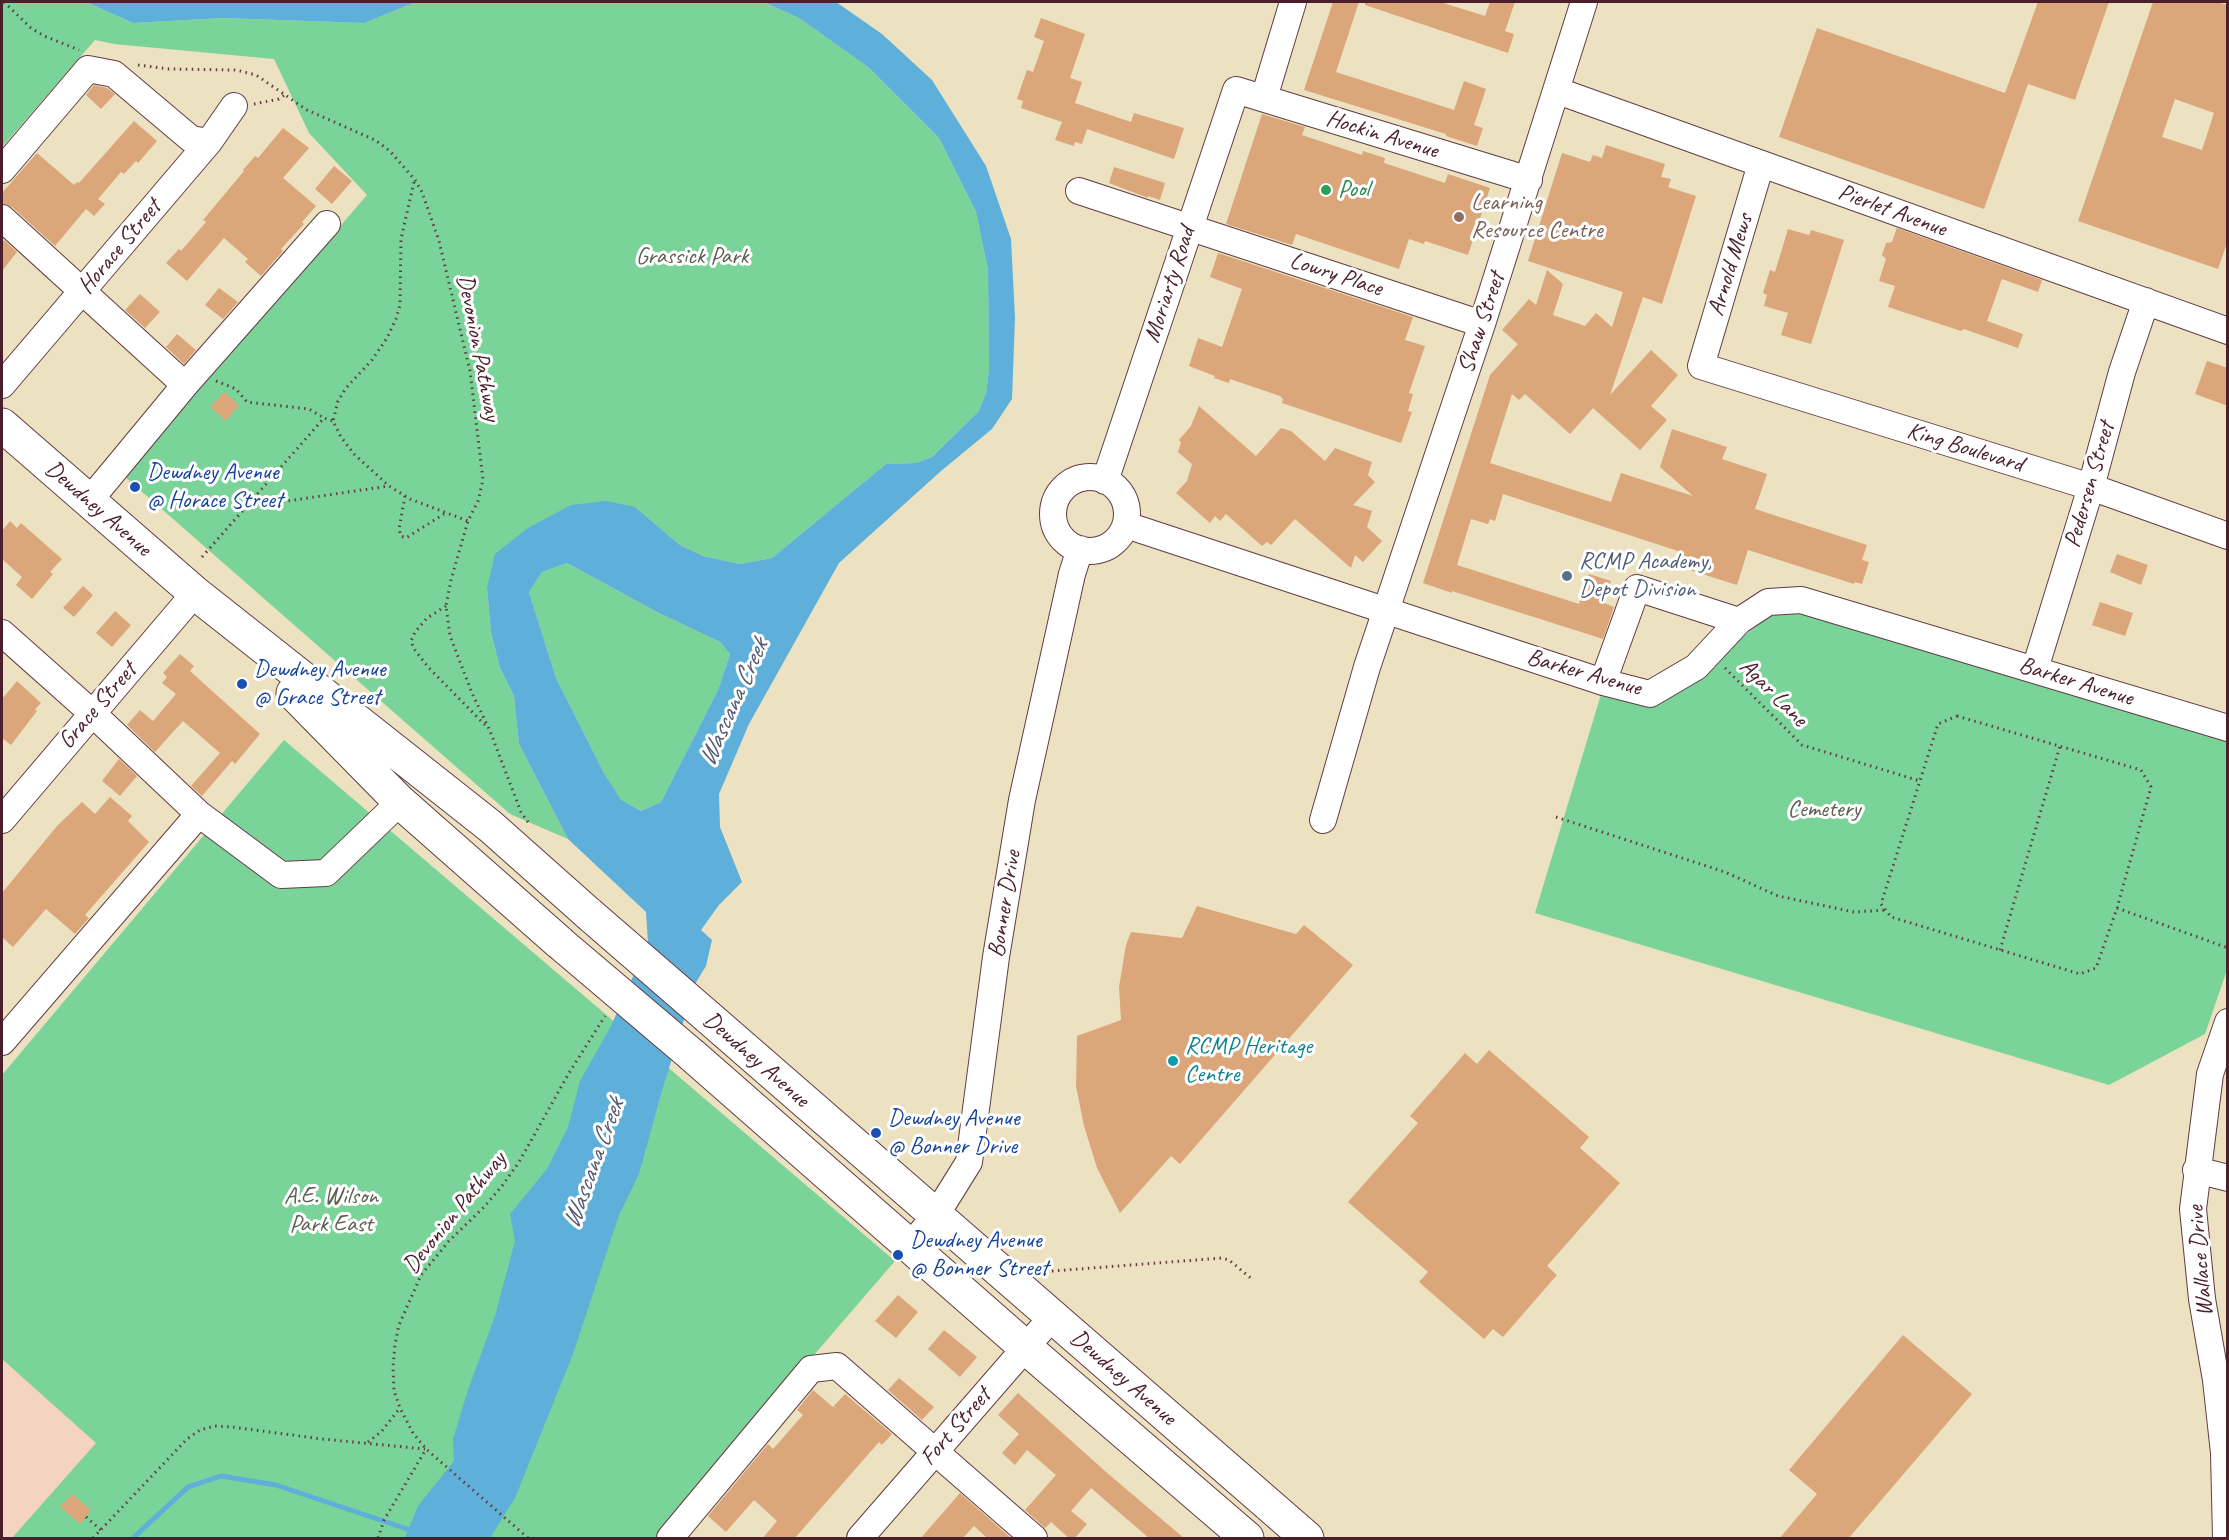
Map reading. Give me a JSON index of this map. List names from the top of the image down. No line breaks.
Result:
{"streets":{"main road":["Dewdney Avenue"],"street":["Hockin Avenue","Pierlet Avenue","Horace Street","Arnold Mews","Lowry Place","Moriarty Road","Shaw Street","King Boulevard","Pedersen Street","Barker Avenue","Grace Street","Bonner Drive","Wallace Drive","Fort Street"],"path":["Devonion Pathway","Agar Lane"]},"crossings":[["Hockin Avenue","Moriarty Road"],["Hockin Avenue","Shaw Street"],["Pierlet Avenue","Arnold Mews"],["Pierlet Avenue","Shaw Street"],["Pierlet Avenue","Pedersen Street"],["Arnold Mews","King Boulevard"],["Lowry Place","Moriarty Road"],["Lowry Place","Shaw Street"],["Moriarty Road","Barker Avenue"],["Moriarty Road","Bonner Drive"],["Shaw Street","Barker Avenue"],["King Boulevard","Pedersen Street"],["Pedersen Street","Barker Avenue"],["Dewdney Avenue","Grace Street"],["Dewdney Avenue","Bonner Drive"],["Dewdney Avenue","Fort Street"],["Barker Avenue","Agar Lane"],["Barker Avenue","Bonner Drive"]],"water":["Wascana Creek"],"parks":["Grassick Park","Cemetery","A.E. Wilson Park East"],"places":["Pool","Learning Resource Centre","Dewdney Avenue @ Horace Street","RCMP Academy, Depot Division","Dewdney Avenue @ Grace Street","RCMP Heritage Centre","Dewdney Avenue @ Bonner Drive","Dewdney Avenue @ Bonner Street"]}
